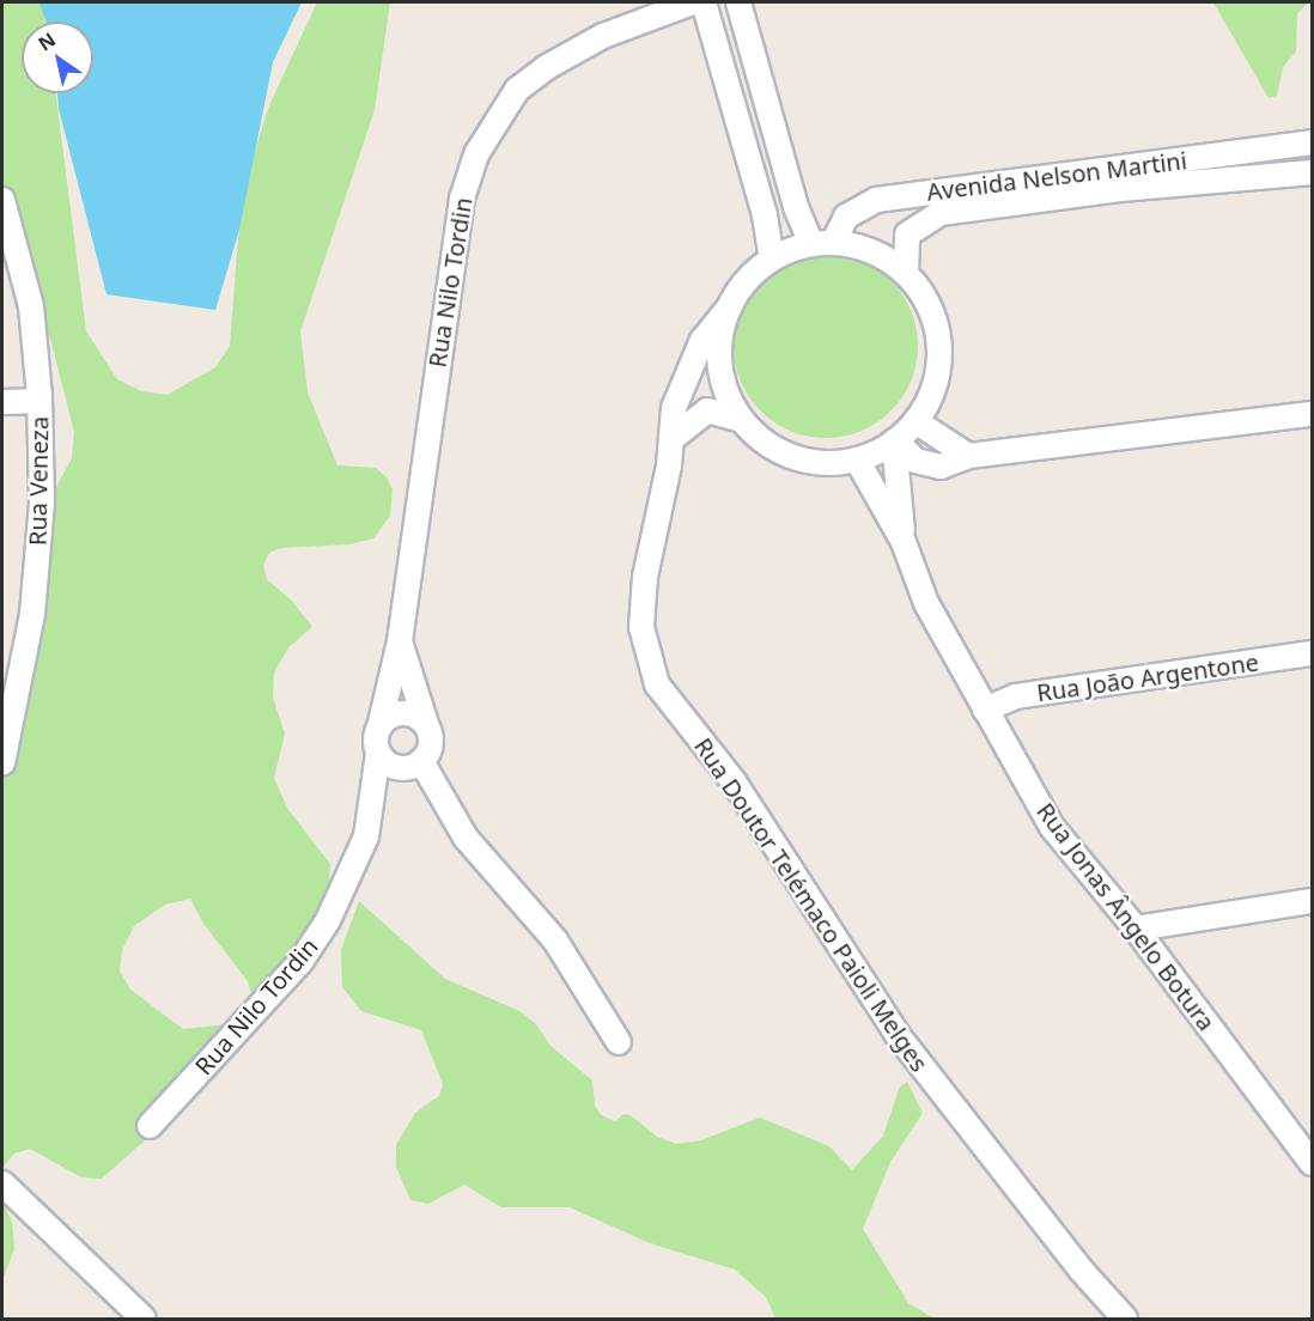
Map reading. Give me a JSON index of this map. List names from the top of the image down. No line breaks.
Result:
{"streets":{"street":["Avenida Nelson Martini","Rua Nilo Tordin","Rua Veneza","Rua João Argentone","Rua Doutor Telémaco Paioli Melges","Rua Jonas Ângelo Botura"]},"crossings":[["Avenida Nelson Martini","Rua Doutor Telémaco Paioli Melges"],["Avenida Nelson Martini","Rua Jonas Ângelo Botura"],["Rua João Argentone","Rua Jonas Ângelo Botura"],["Rua Doutor Telémaco Paioli Melges","Rua Jonas Ângelo Botura"]],"north":"top left"}
